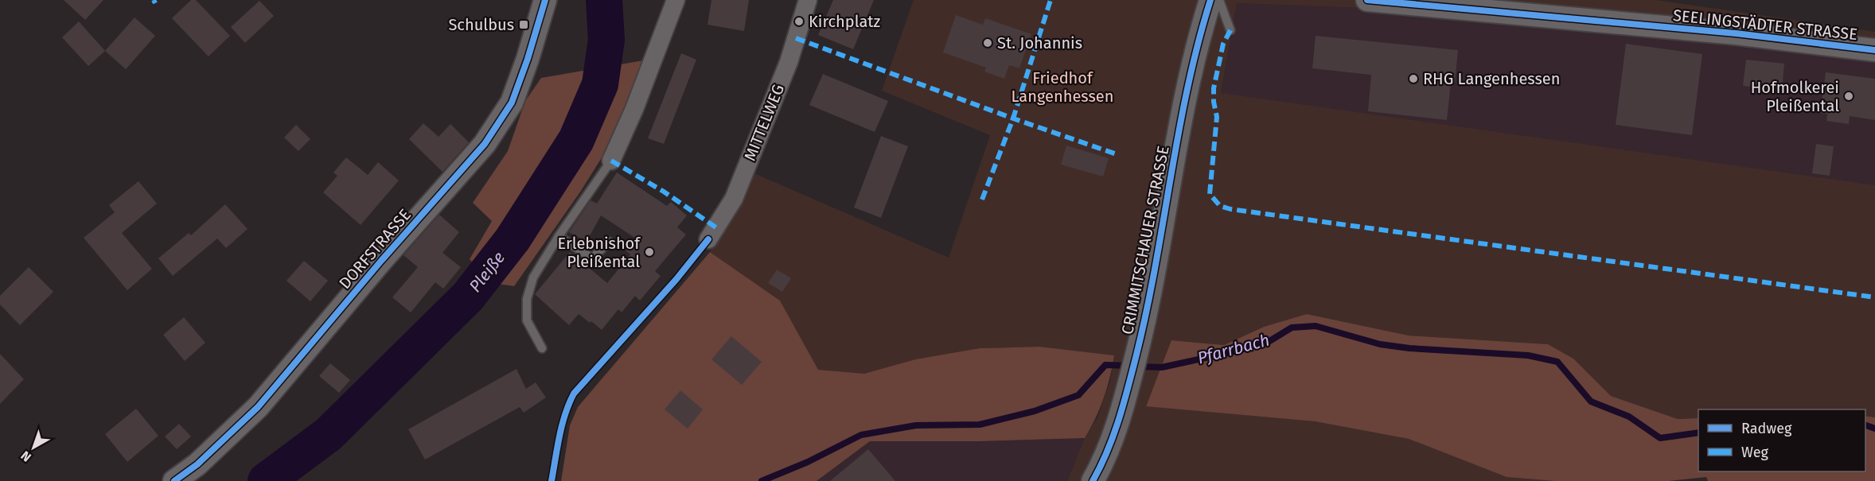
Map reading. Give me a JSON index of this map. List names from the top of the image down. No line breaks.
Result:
{"streets":{"street":["SEELINGSTÄDTER STRASSE","MITTELWEG","CRIMMITSCHAUER STRASSE","DORFSTRASSE"]},"water":["Pleiße","Pfarrbach"],"parks":["Friedhof Langenhessen"],"places":{"other":["Kirchplatz","St. Johannis","RHG Langenhessen","Hofmolkerei Pleißental","Erlebnishof Pleißental"],"transit":["Schulbus"]},"legend":["Radweg","Weg"],"north":"bottom left"}
